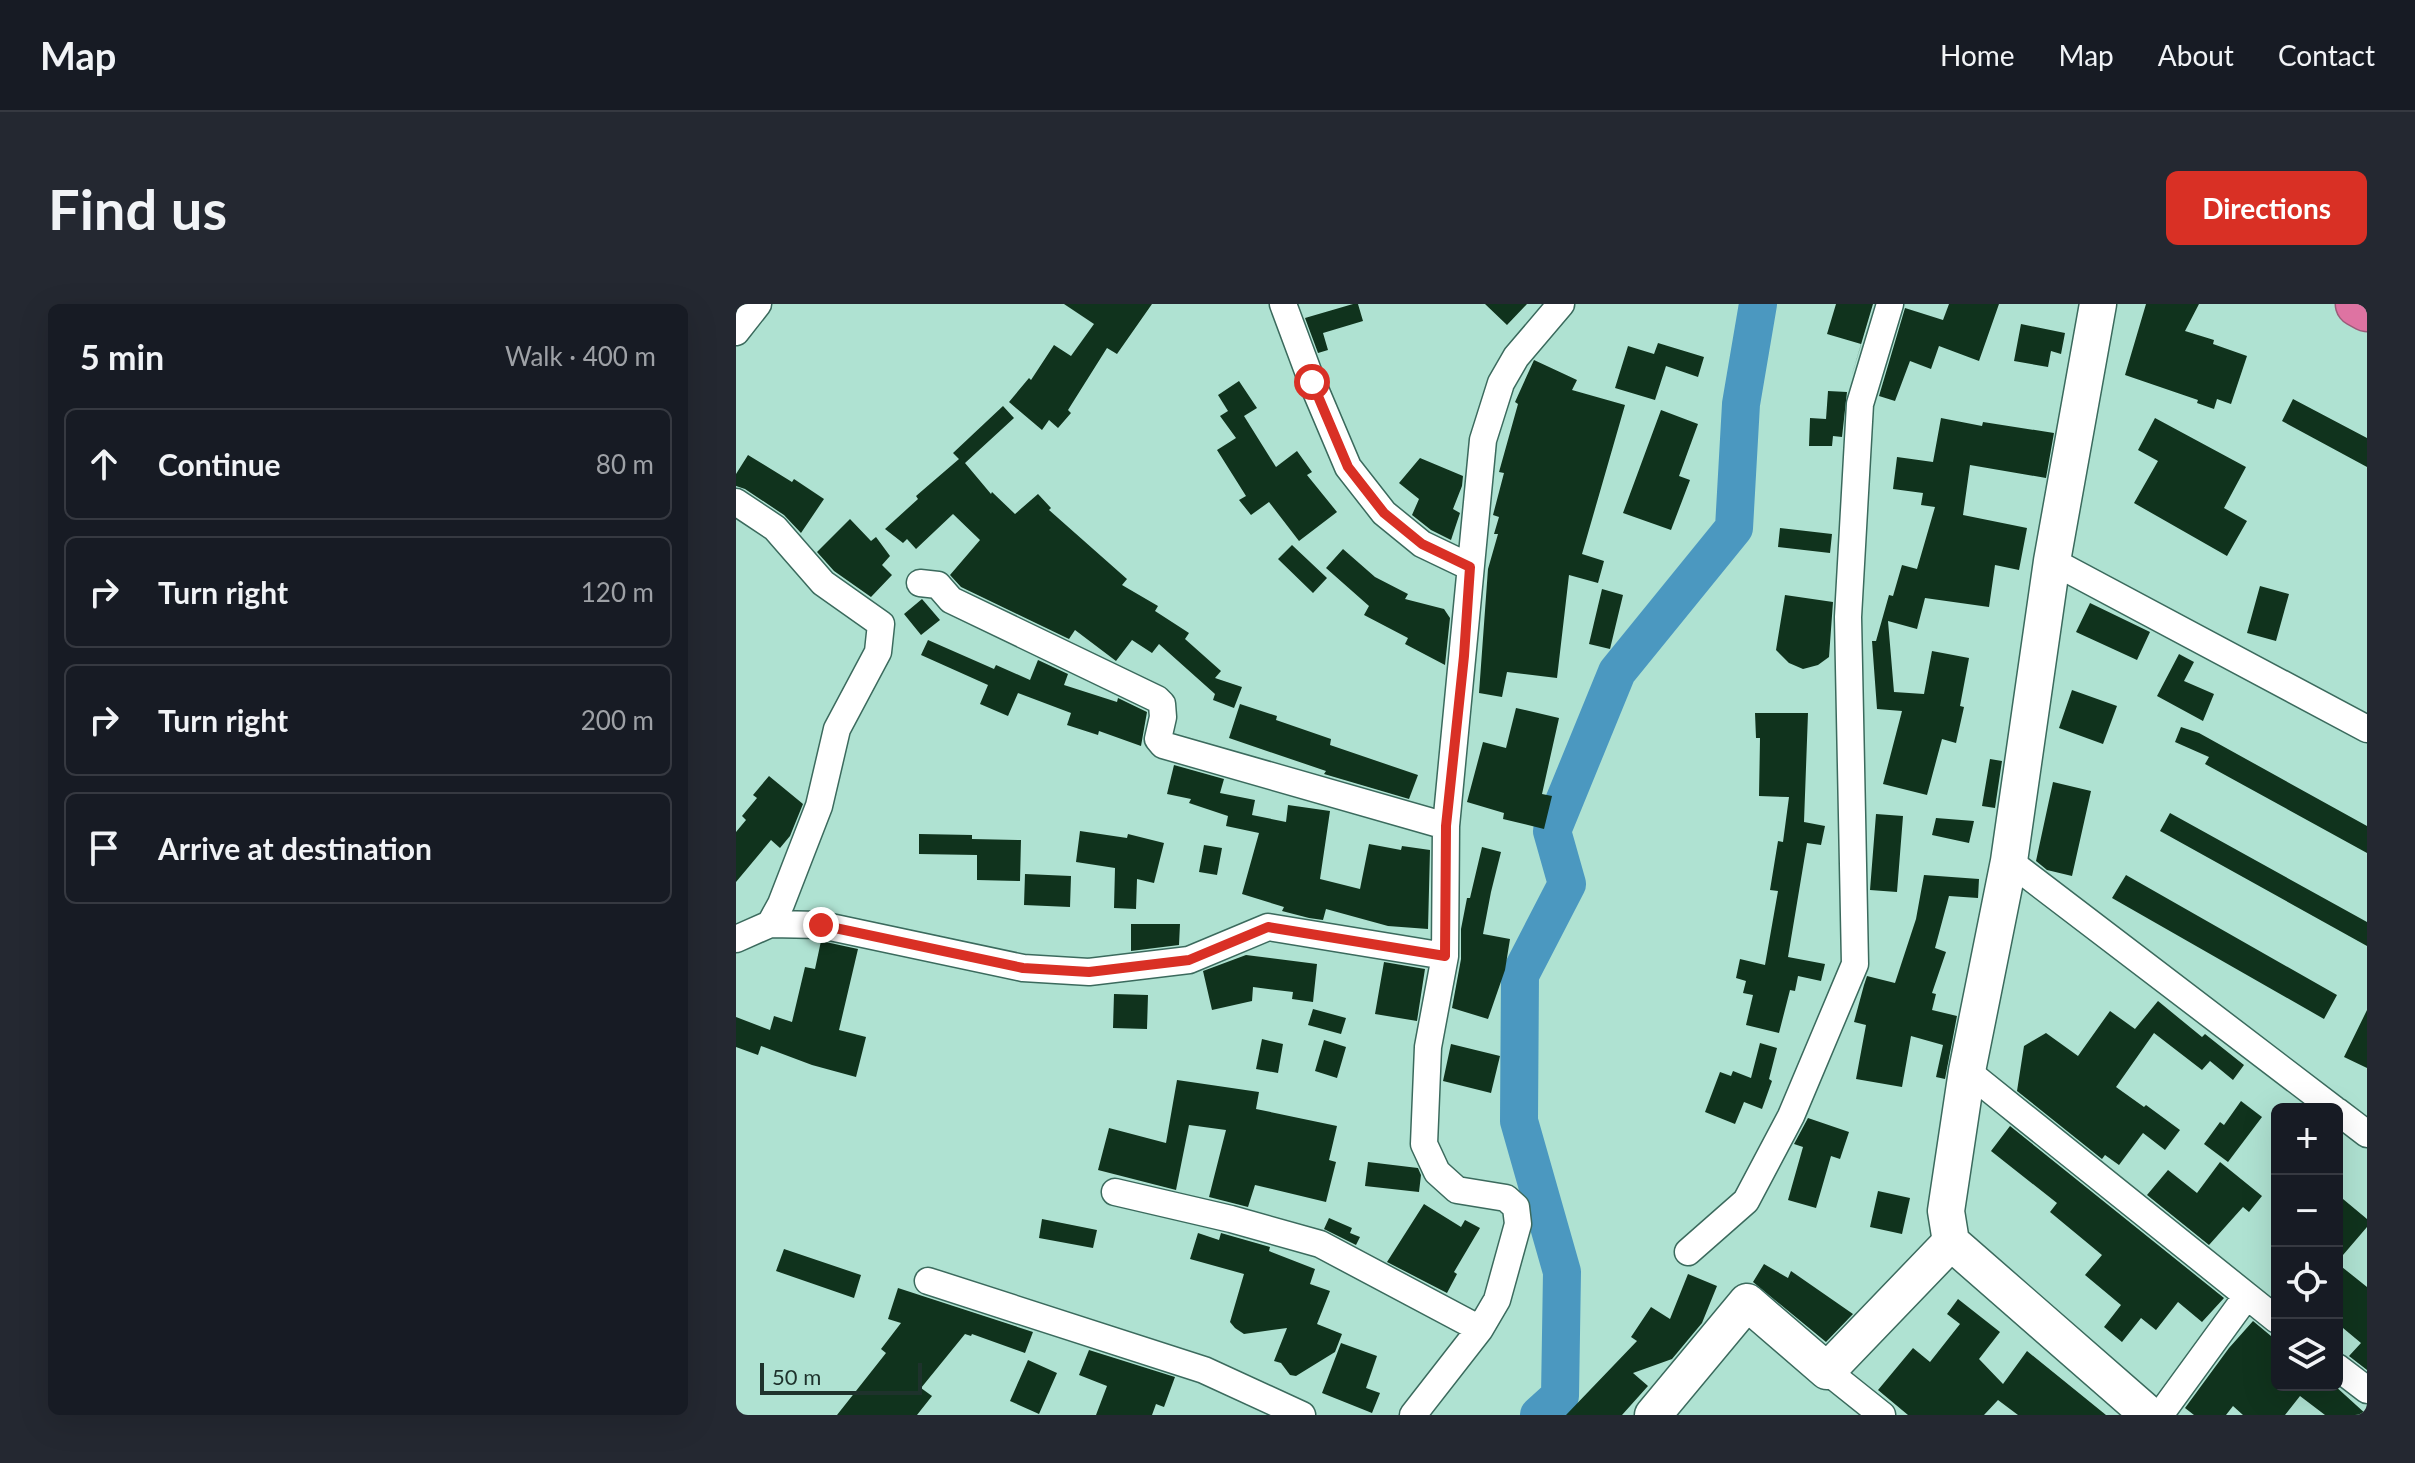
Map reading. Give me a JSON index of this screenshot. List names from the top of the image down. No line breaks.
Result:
{"scale_bar":"50 m","page":{"header":"Map","nav":["Home","Map","About","Contact"],"buttons":"Directions","title":"Find us","heading":["5 min","Walk · 400 m"],"list":[["Continue","80 m"],["Turn right","120 m"],["Turn right","200 m"],"Arrive at destination"],"map_buttons":["+","−"],"scale":"50 m"}}
